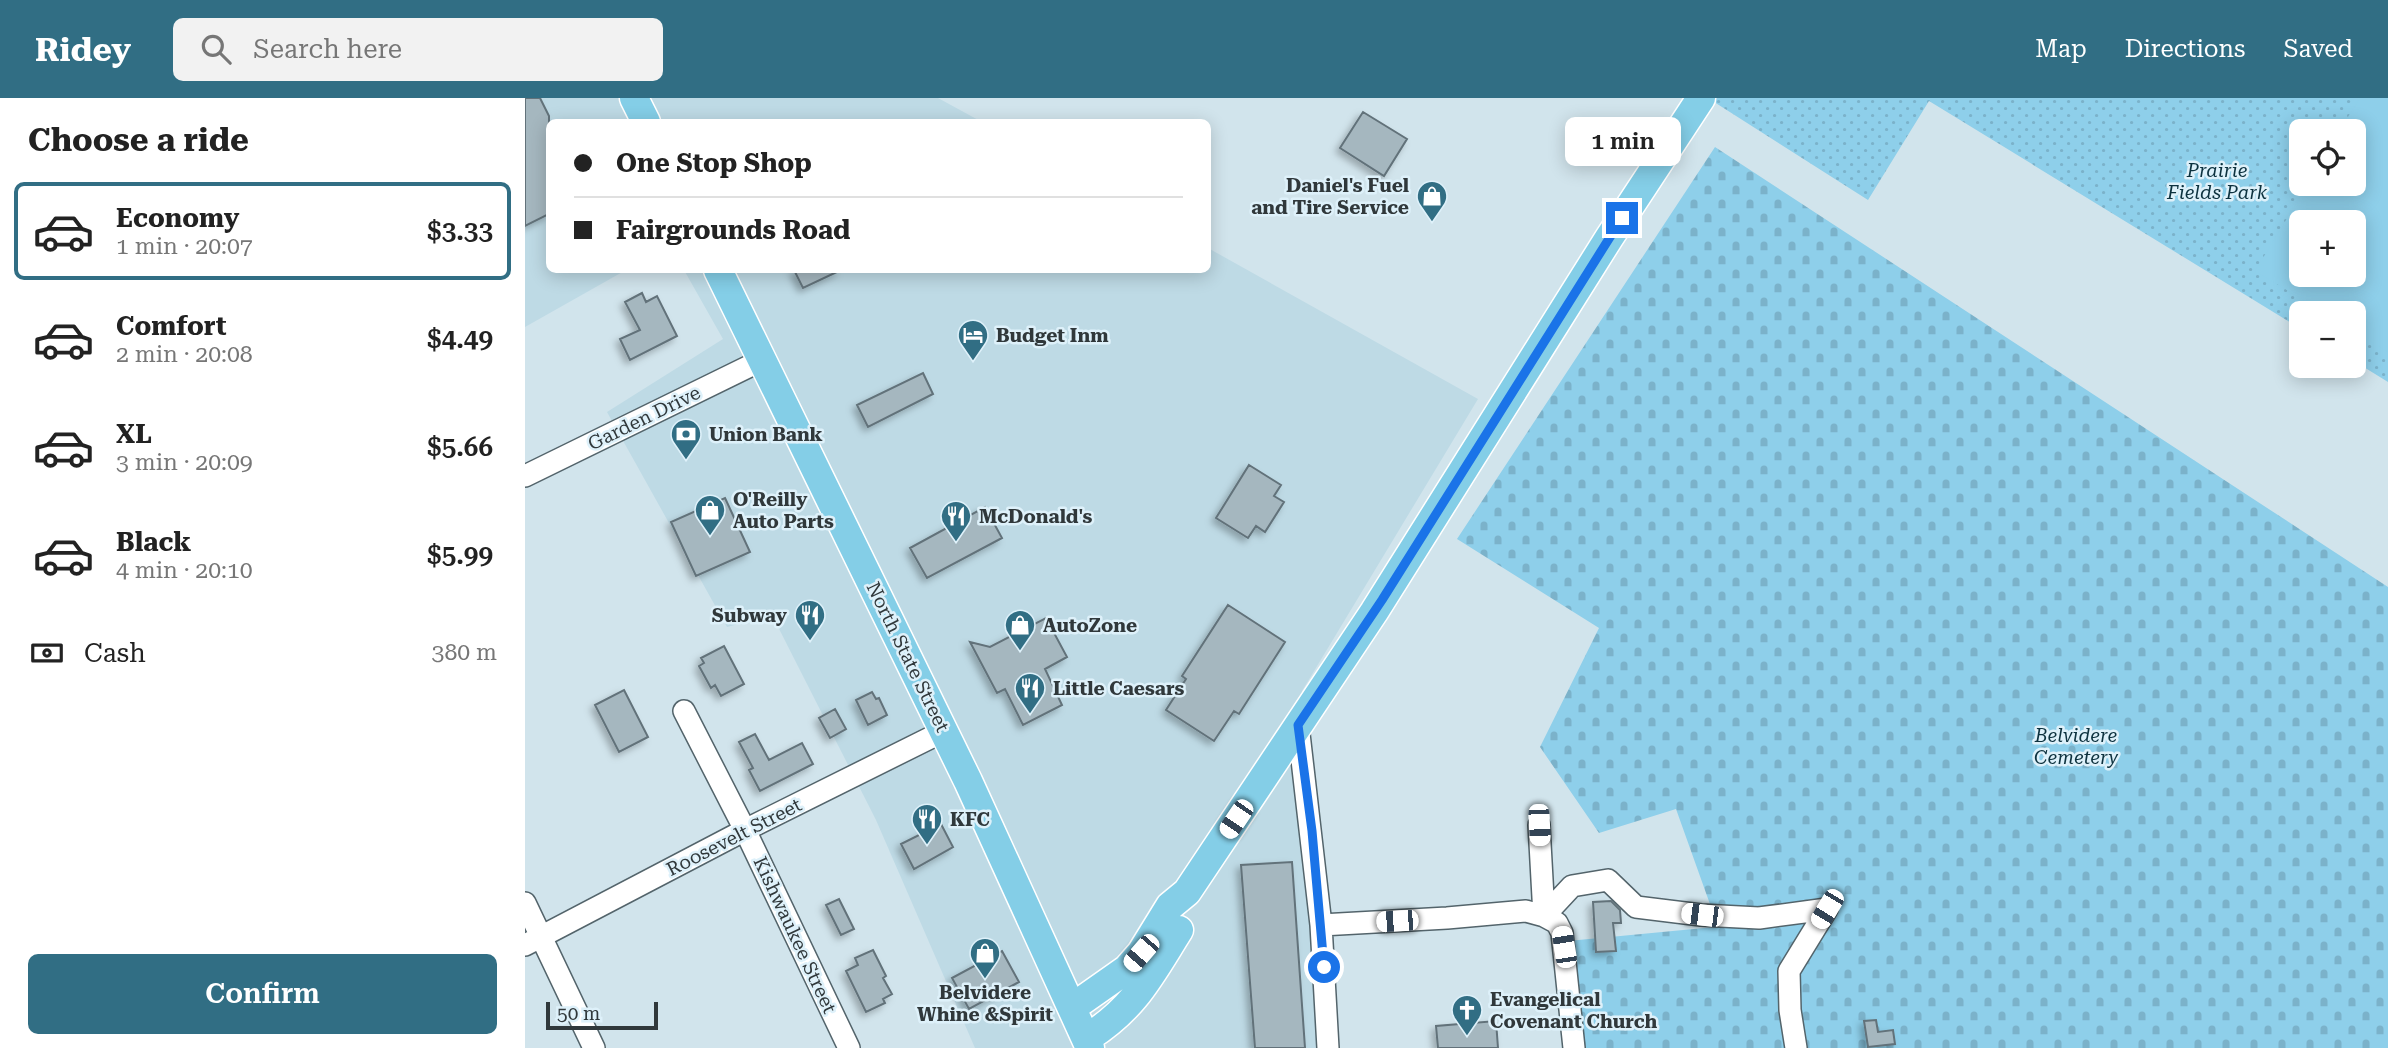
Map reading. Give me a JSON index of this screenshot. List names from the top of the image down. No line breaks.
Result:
{"streets":{"main road":["North State Street"],"street":["Garden Drive","Roosevelt Street","Kishwaukee Street"]},"crossings":[["Garden Drive","North State Street"],["North State Street","Roosevelt Street"],["Roosevelt Street","Kishwaukee Street"]],"parks":["Prairie Fields Park","Belvidere Cemetery"],"places":{"shop":["Daniel's Fuel and Tire Service","O'Reilly Auto Parts","AutoZone","Belvidere Whine &Spirit"],"hotel":["Budget Inm"],"bank":["Union Bank"],"restaurant":["McDonald's","Subway","Little Caesars","KFC"],"church":["Evangelical Covenant Church"]},"scale_bar":"50 m","page":{"header":"Ridey","search":"Search here","nav":["Map","Directions","Saved"],"heading":"Choose a ride","bubble":"1 min","map_buttons":["+","−"],"banner":["One Stop Shop","Fairgrounds Road"],"list":[{"name":"Economy","note":"1 min · 20:07","value":"$3.33"},{"name":"Comfort","note":"2 min · 20:08","value":"$4.49"},{"name":"XL","note":"3 min · 20:09","value":"$5.66"},{"name":"Black","note":"4 min · 20:10","value":"$5.99"}],"pay":["Cash","380 m"],"buttons":"Confirm","scale":"50 m"}}
